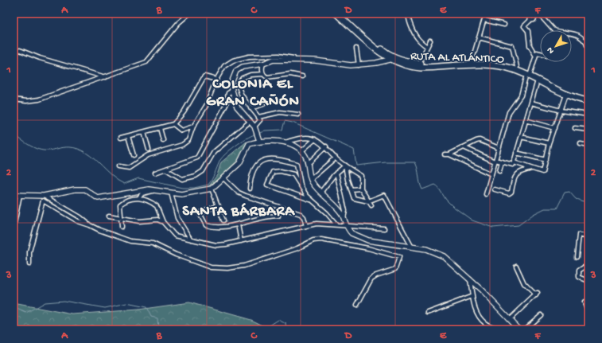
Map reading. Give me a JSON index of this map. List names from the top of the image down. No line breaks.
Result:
{"streets":{"highway":["RUTA AL ATLÁNTICO"]},"districts":["COLONIA EL GRAN CAÑÓN","SANTA BÁRBARA"],"north":"bottom left","grid":{"columns":["A","B","C","D","E","F"],"rows":["1","2","3"]}}
